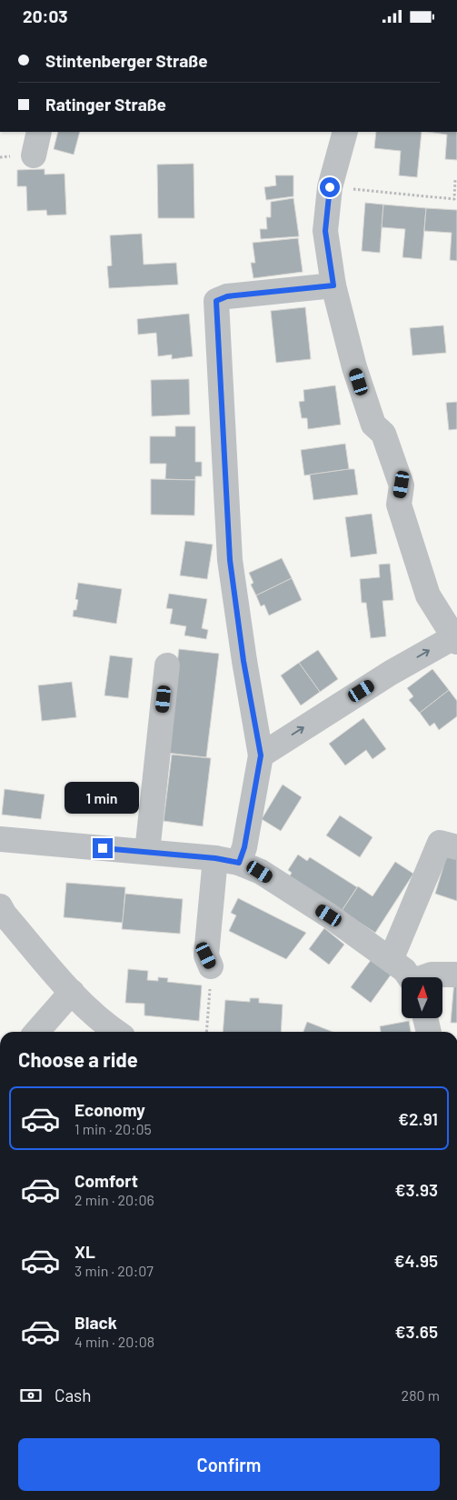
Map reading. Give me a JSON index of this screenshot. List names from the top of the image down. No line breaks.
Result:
{"north":"top","page":{"status":"20:03","banner":["Stintenberger Straße","Ratinger Straße"],"bubble":"1 min","heading":"Choose a ride","list":[{"name":"Economy","note":"1 min · 20:05","value":"€2.91"},{"name":"Comfort","note":"2 min · 20:06","value":"€3.93"},{"name":"XL","note":"3 min · 20:07","value":"€4.95"},{"name":"Black","note":"4 min · 20:08","value":"€3.65"}],"pay":["Cash","280 m"],"buttons":"Confirm"}}
